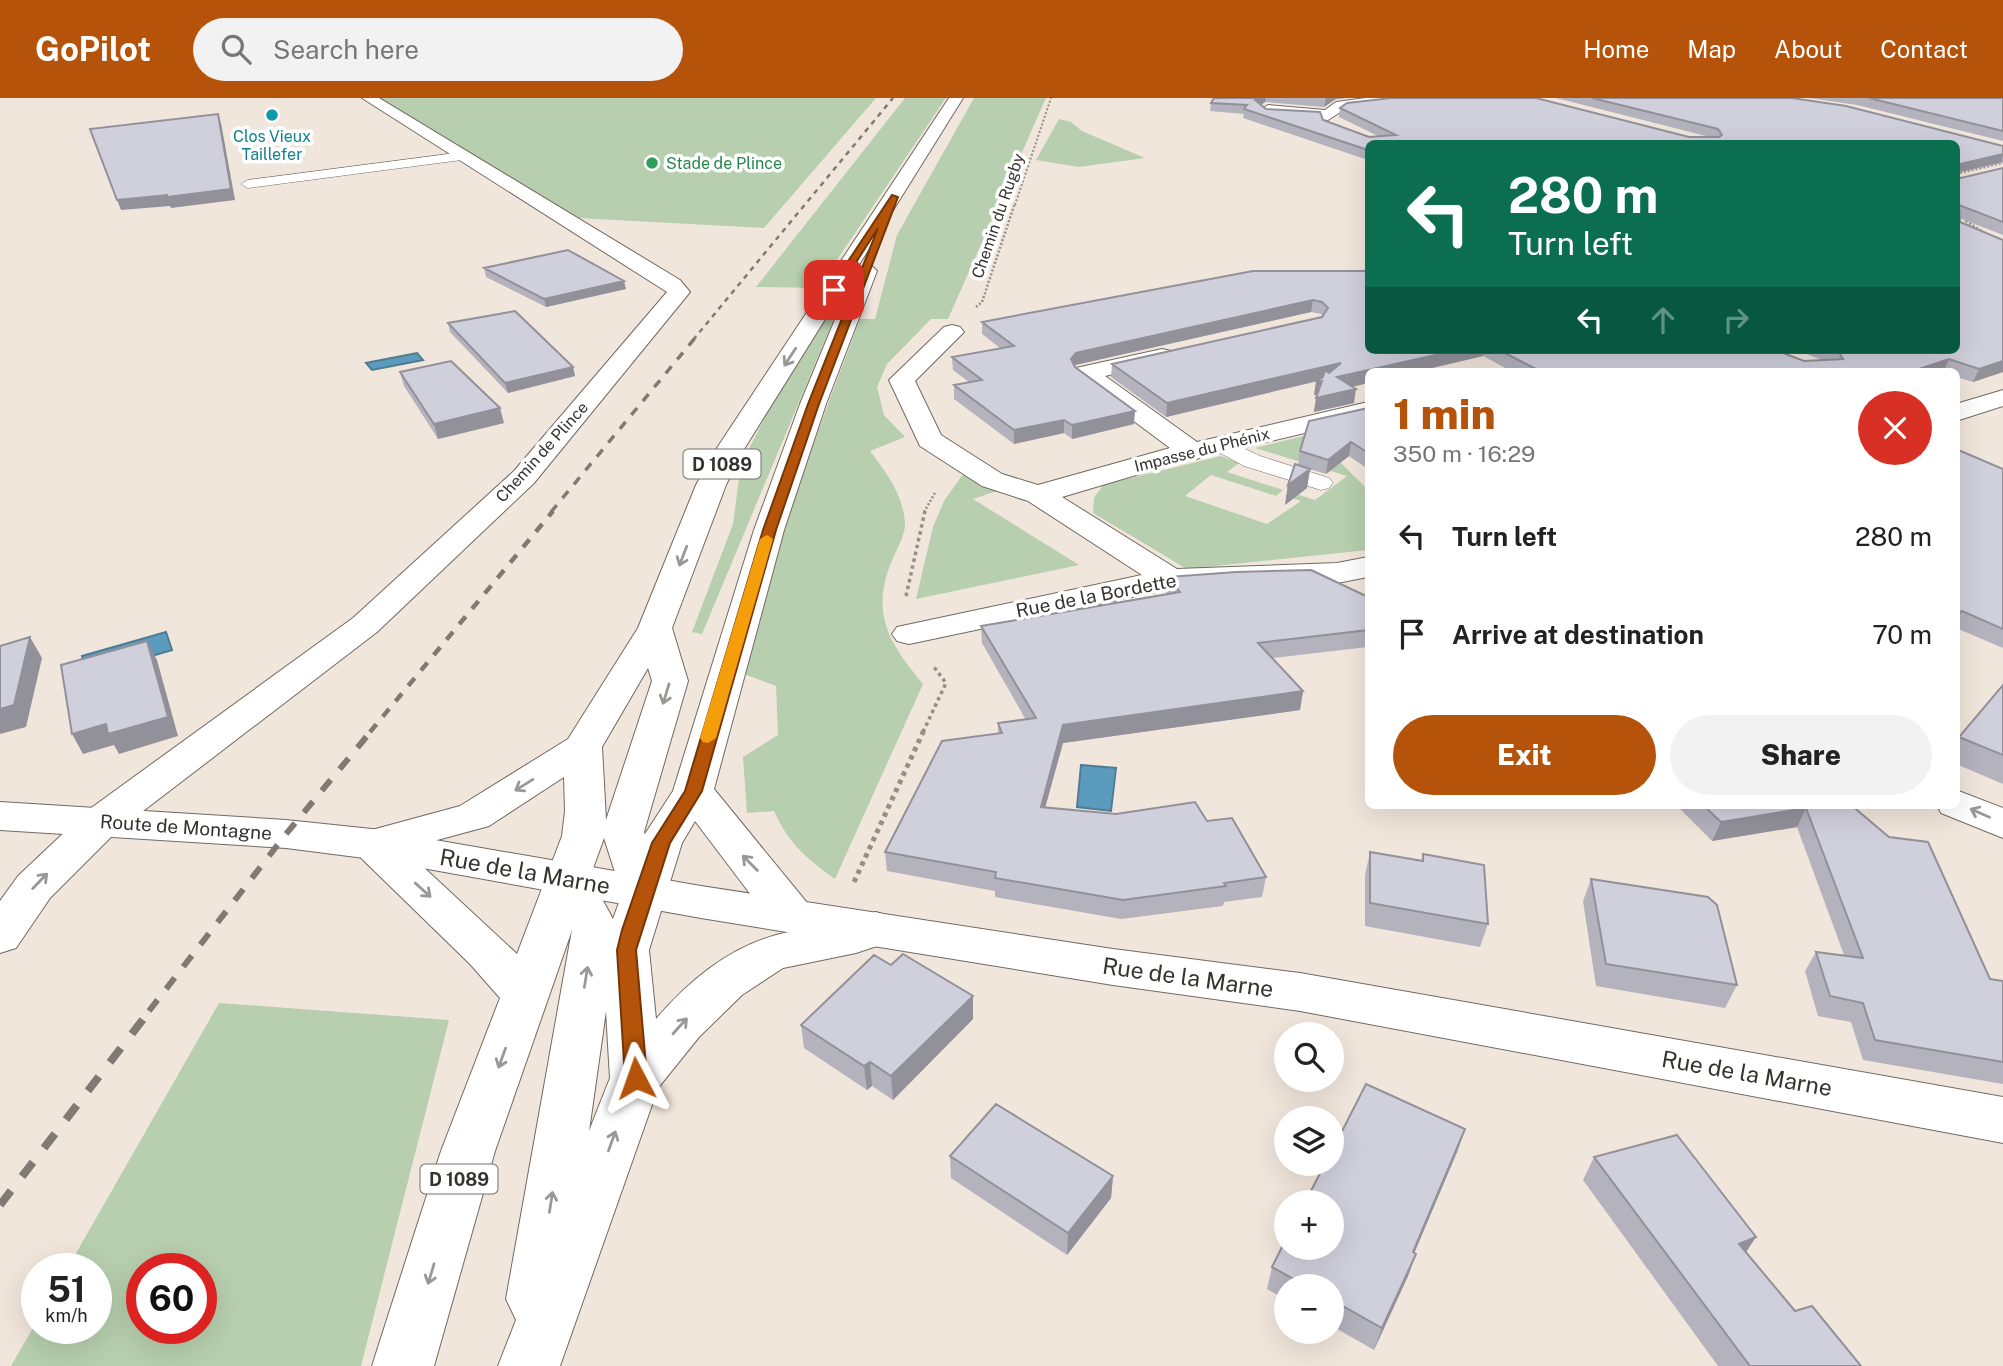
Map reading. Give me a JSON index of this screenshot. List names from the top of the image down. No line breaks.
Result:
{"streets":{"main road":["Impasse du Phénix","Chemin de Plince","D 1089","Rue de la Bordette","Route de Montagne","Rue de la Marne"],"path":["Chemin du Rugby"]},"crossings":[["Chemin de Plince","Route de Montagne"],["D 1089","Rue de la Marne"],["Route de Montagne","Rue de la Marne"]],"places":["Clos Vieux Taillefer","Stade de Plince"],"page":{"header":"GoPilot","search":"Search here","nav":["Home","Map","About","Contact"],"turn":["280 m","Turn left"],"heading":["1 min","350 m · 16:29"],"list":[{"name":"Turn left","value":"280 m"},{"name":"Arrive at destination","value":"70 m"}],"buttons":["Exit","Share"],"map_buttons":["+","−"],"speed":"51 km/h","limit":"60"}}
